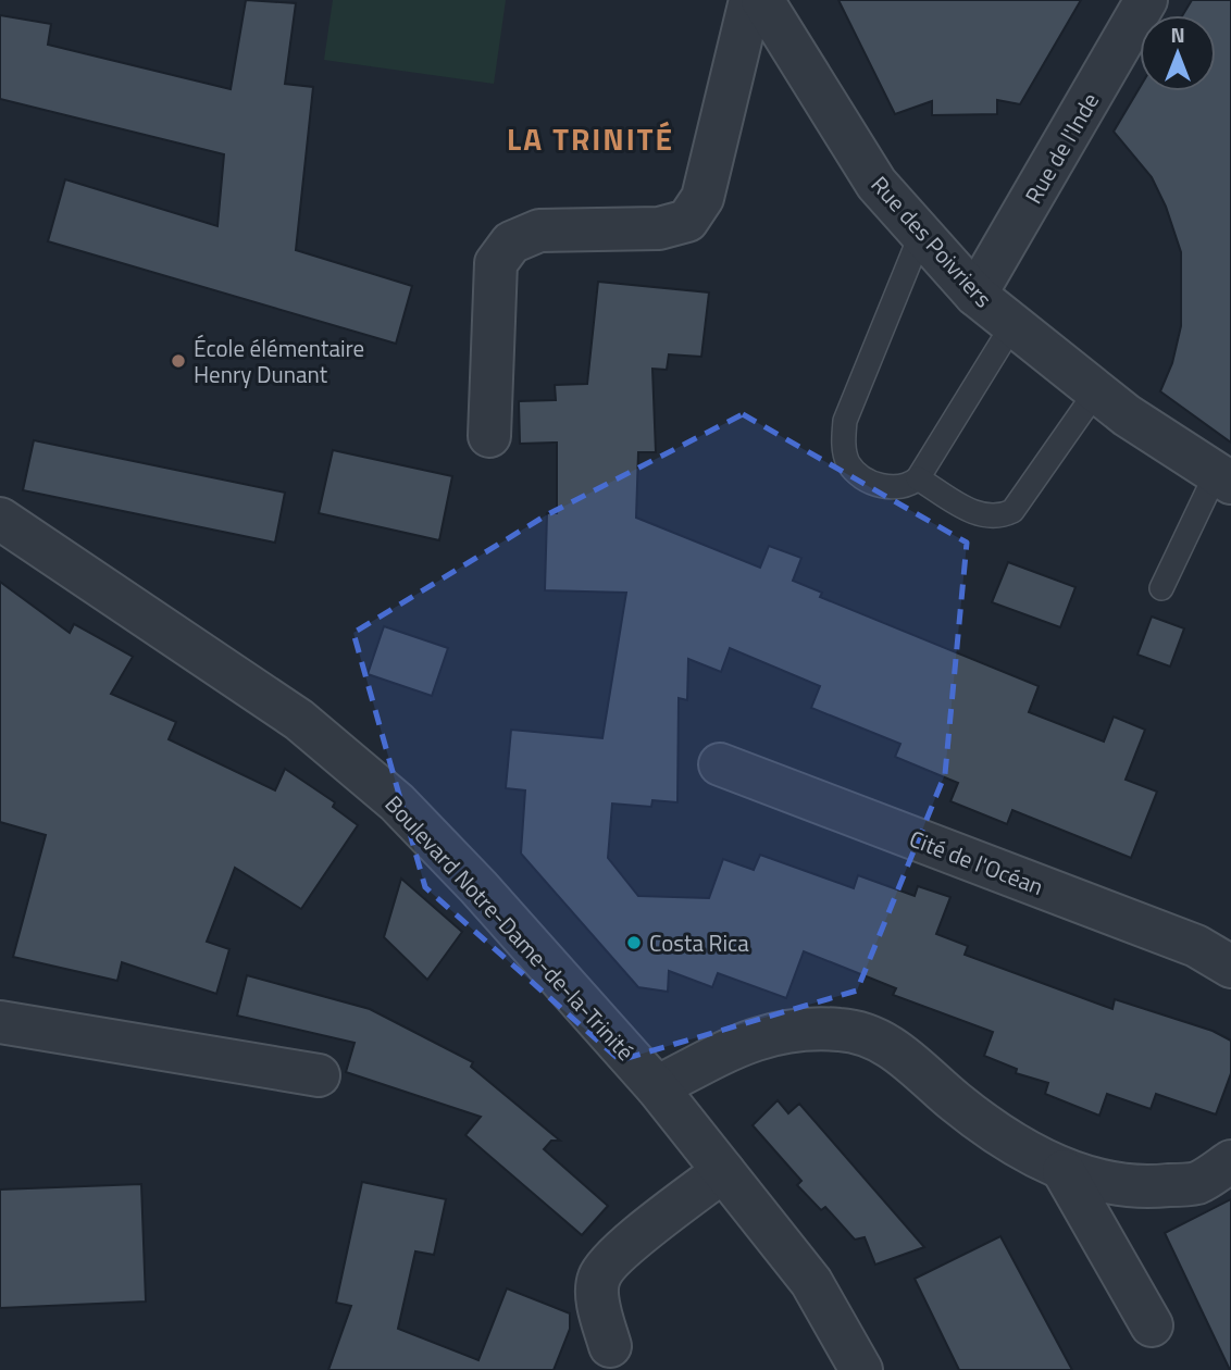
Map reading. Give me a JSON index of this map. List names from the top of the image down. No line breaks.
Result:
{"streets":{"street":["Rue de l'Inde","Rue des Poivriers","Cité de l'Océan","Boulevard Notre-Dame-de-la-Trinité"]},"crossings":[["Rue de l'Inde","Rue des Poivriers"]],"districts":["LA TRINITÉ"],"places":["École élémentaire Henry Dunant","Costa Rica"],"north":"top"}
